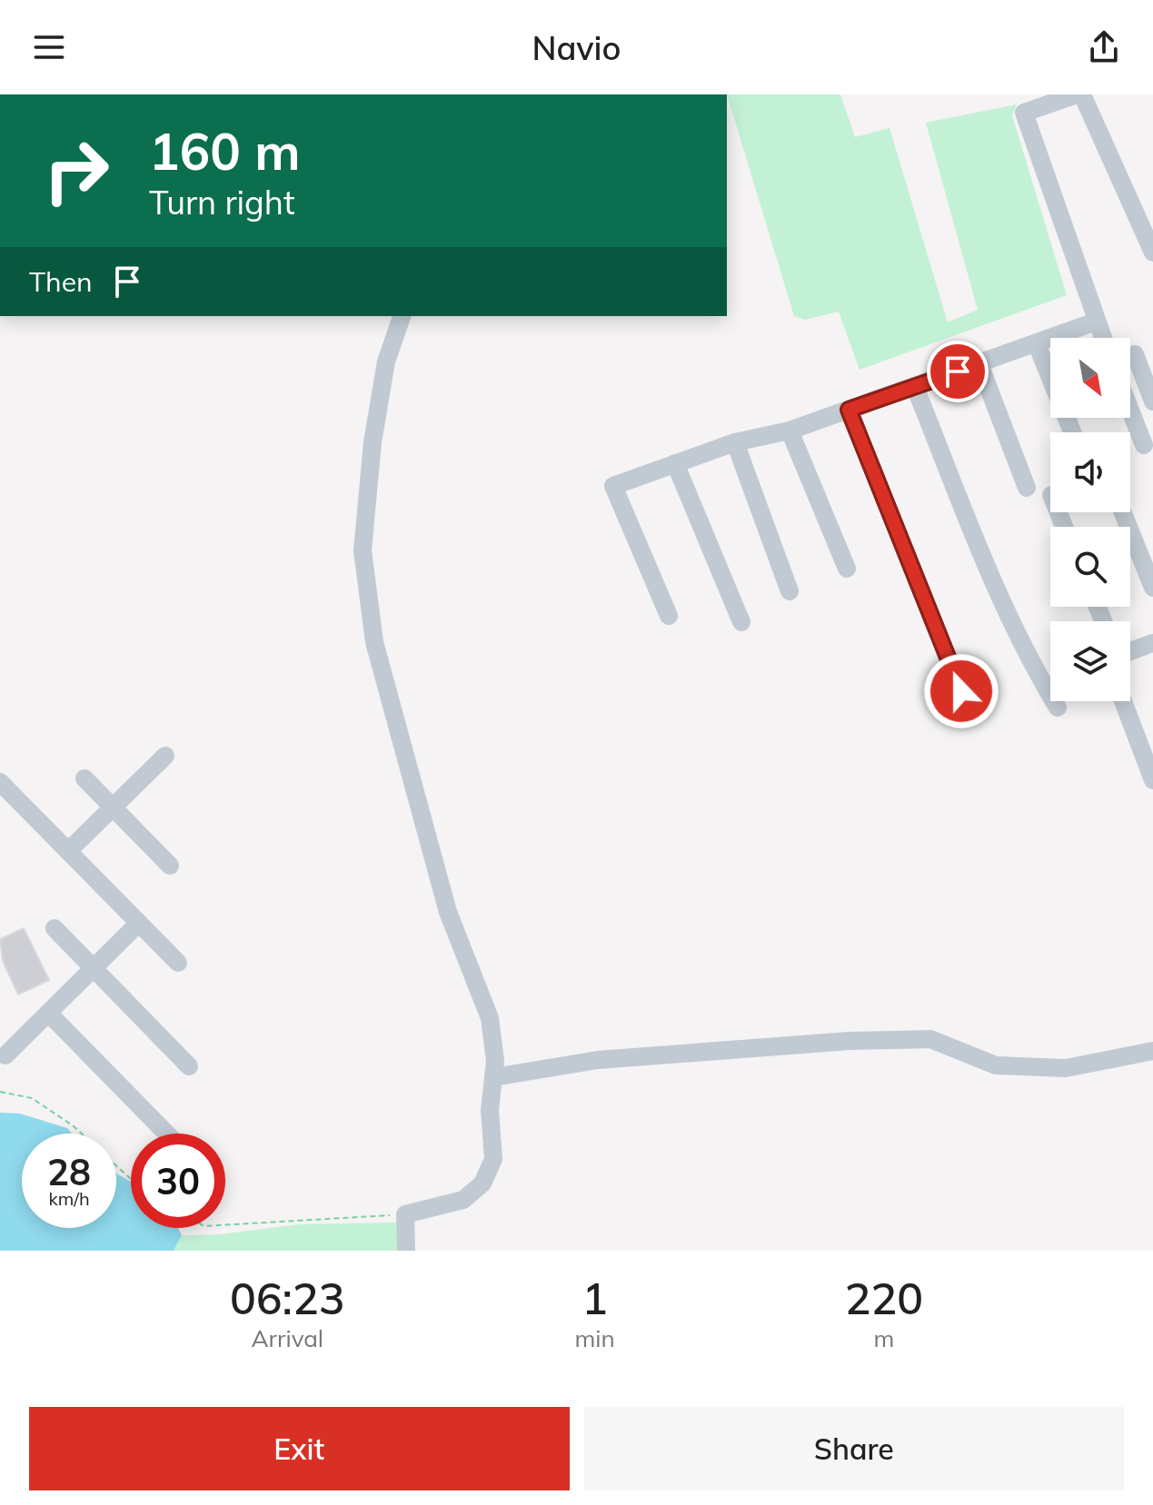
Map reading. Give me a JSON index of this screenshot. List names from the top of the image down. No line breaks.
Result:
{"north":"bottom right","page":{"header":"Navio","turn":["160 m","Turn right"],"then":"Then","speed":"28 km/h","limit":"30","eta":["06:23","Arrival","1","min","220","m"],"buttons":["Exit","Share"]}}
